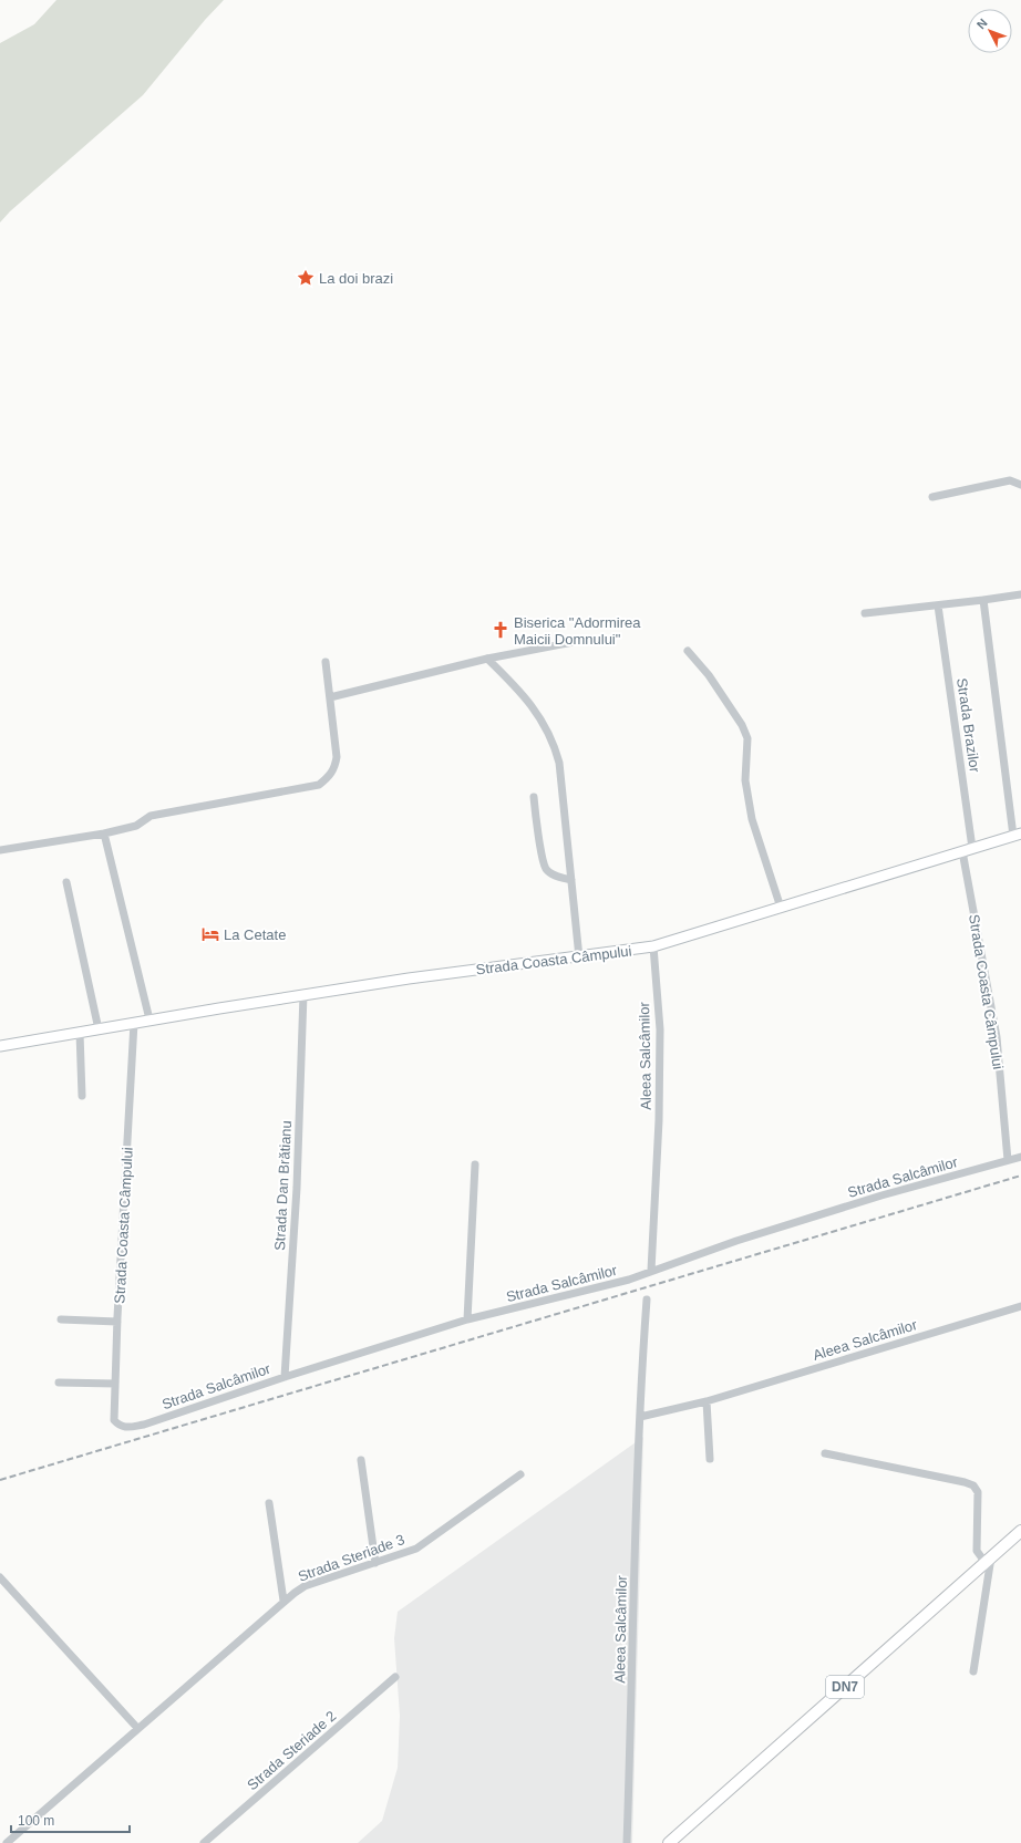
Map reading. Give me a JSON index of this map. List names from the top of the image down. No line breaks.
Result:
{"streets":{"main road":["DN7"],"street":["Strada Brazilor","Strada Coasta Câmpului","Aleea Salcâmilor","Strada Salcâmilor","Strada Dan Brătianu","Strada Steriade 3","Strada Steriade 2"]},"crossings":[["Strada Brazilor","Strada Coasta Câmpului"],["Strada Coasta Câmpului","Aleea Salcâmilor"],["Strada Coasta Câmpului","Strada Salcâmilor"],["Strada Coasta Câmpului","Strada Dan Brătianu"],["Aleea Salcâmilor","Strada Salcâmilor"],["Strada Salcâmilor","Strada Dan Brătianu"]],"places":{"place":["La doi brazi"],"church":["Biserica \"Adormirea Maicii Domnului\""],"hotel":["La Cetate"]},"scale_bar":"100 m","north":"top left"}
